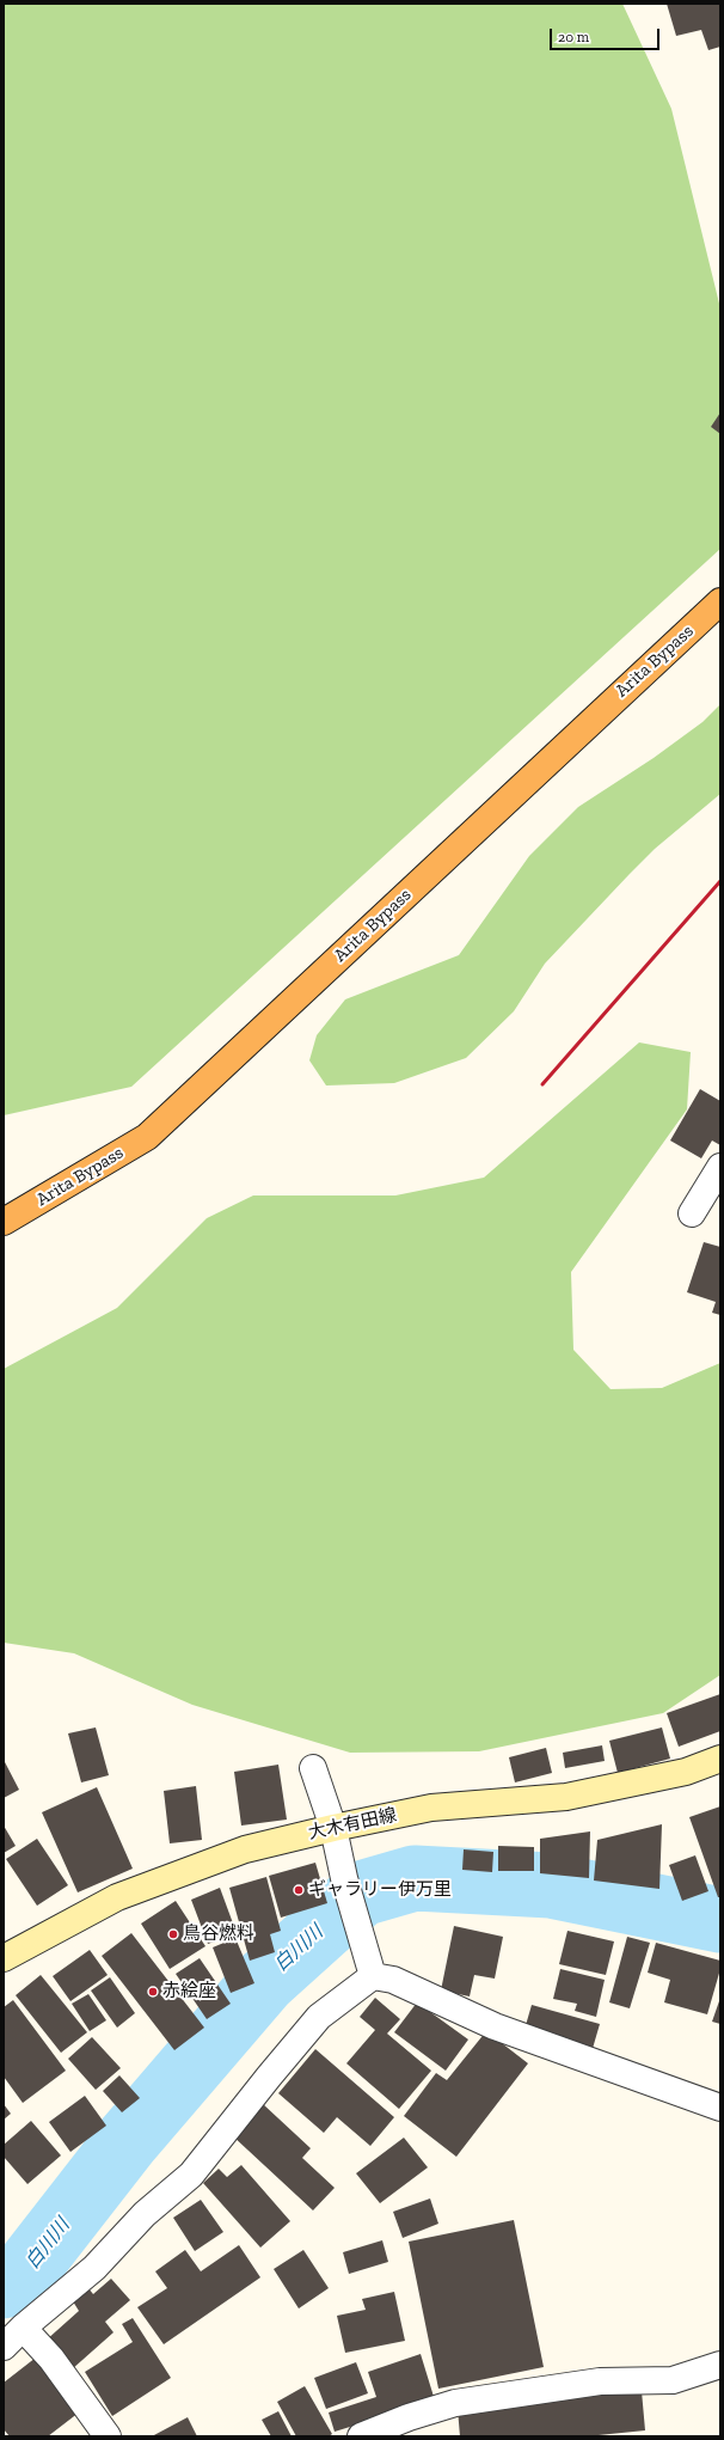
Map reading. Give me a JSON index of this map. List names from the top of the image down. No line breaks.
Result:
{"streets":{"highway":["Arita Bypass"],"main road":["大木有田線"]},"water":["白川川"],"places":["ギャラリー伊万里","鳥谷燃料","赤絵座"],"scale_bar":"20 m"}
